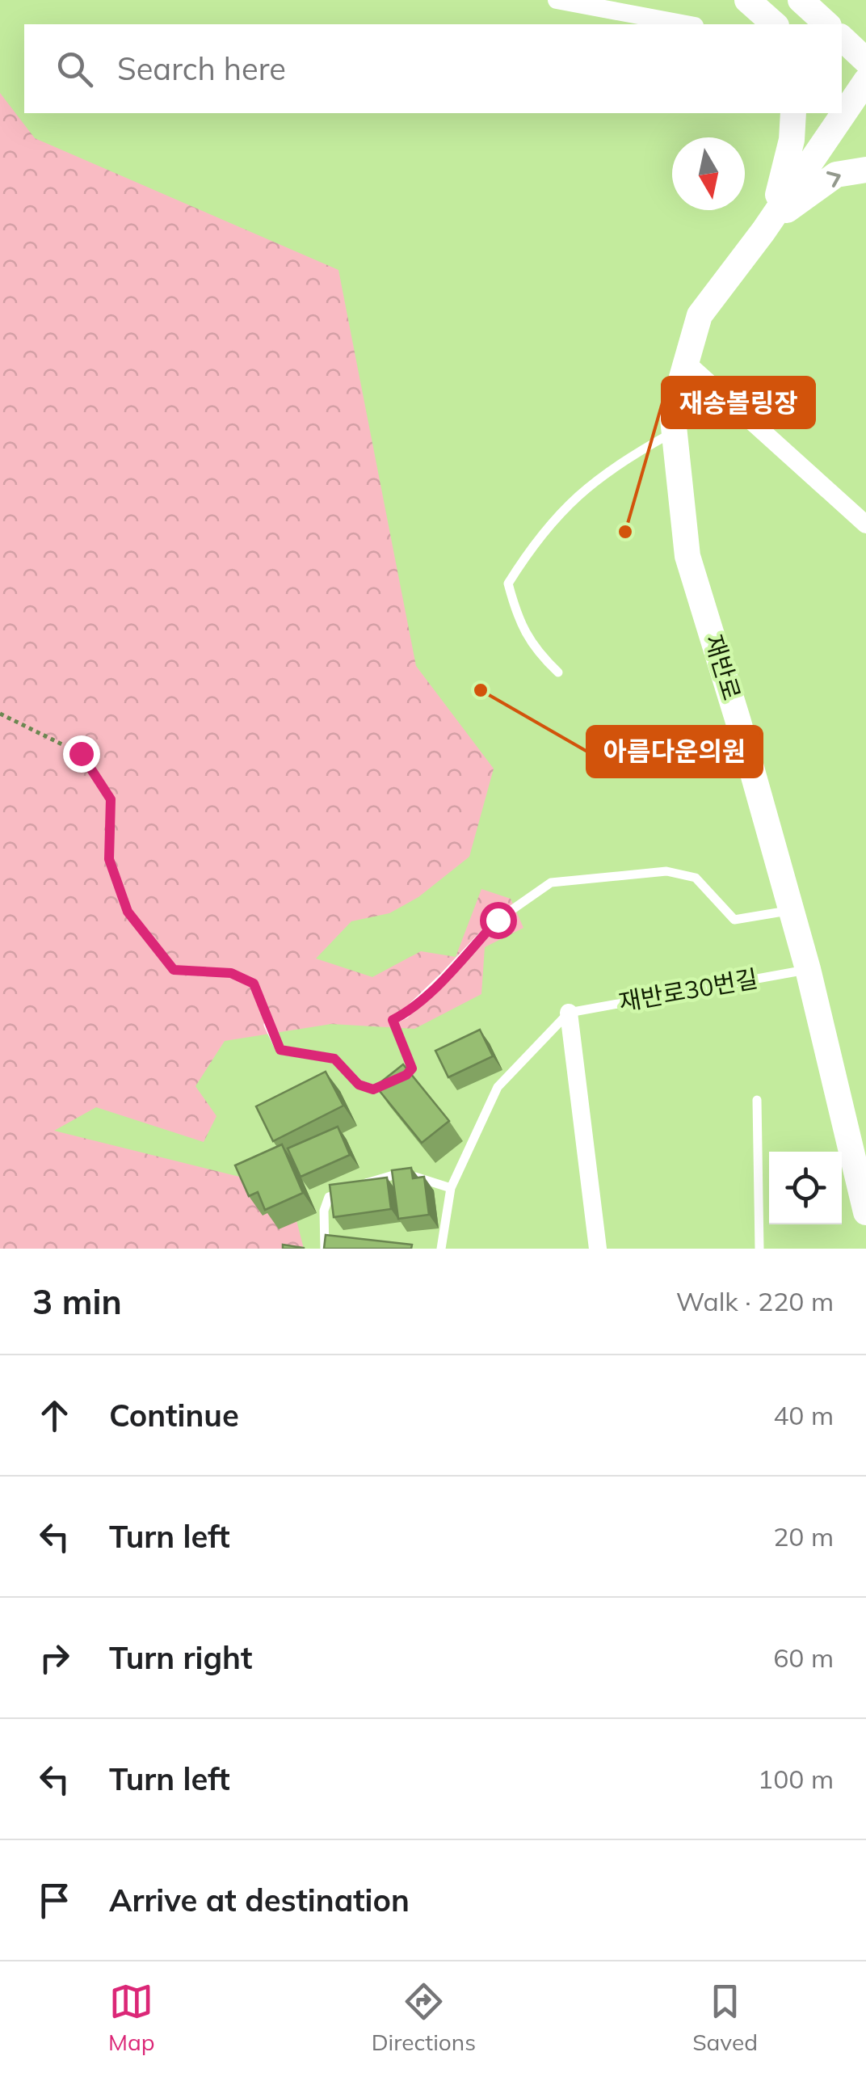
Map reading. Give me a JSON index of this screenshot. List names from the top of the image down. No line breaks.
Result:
{"streets":{"main road":["재반로"],"lane":["재반로30번길"]},"crossings":[["재반로","재반로30번길"]],"places":["재송볼링장","아름다운의원"],"north":"bottom","page":{"search":"Search here","heading":["3 min","Walk · 220 m"],"list":[["Continue","40 m"],["Turn left","20 m"],["Turn right","60 m"],["Turn left","100 m"],"Arrive at destination"],"nav":["Map","Directions","Saved"]}}
